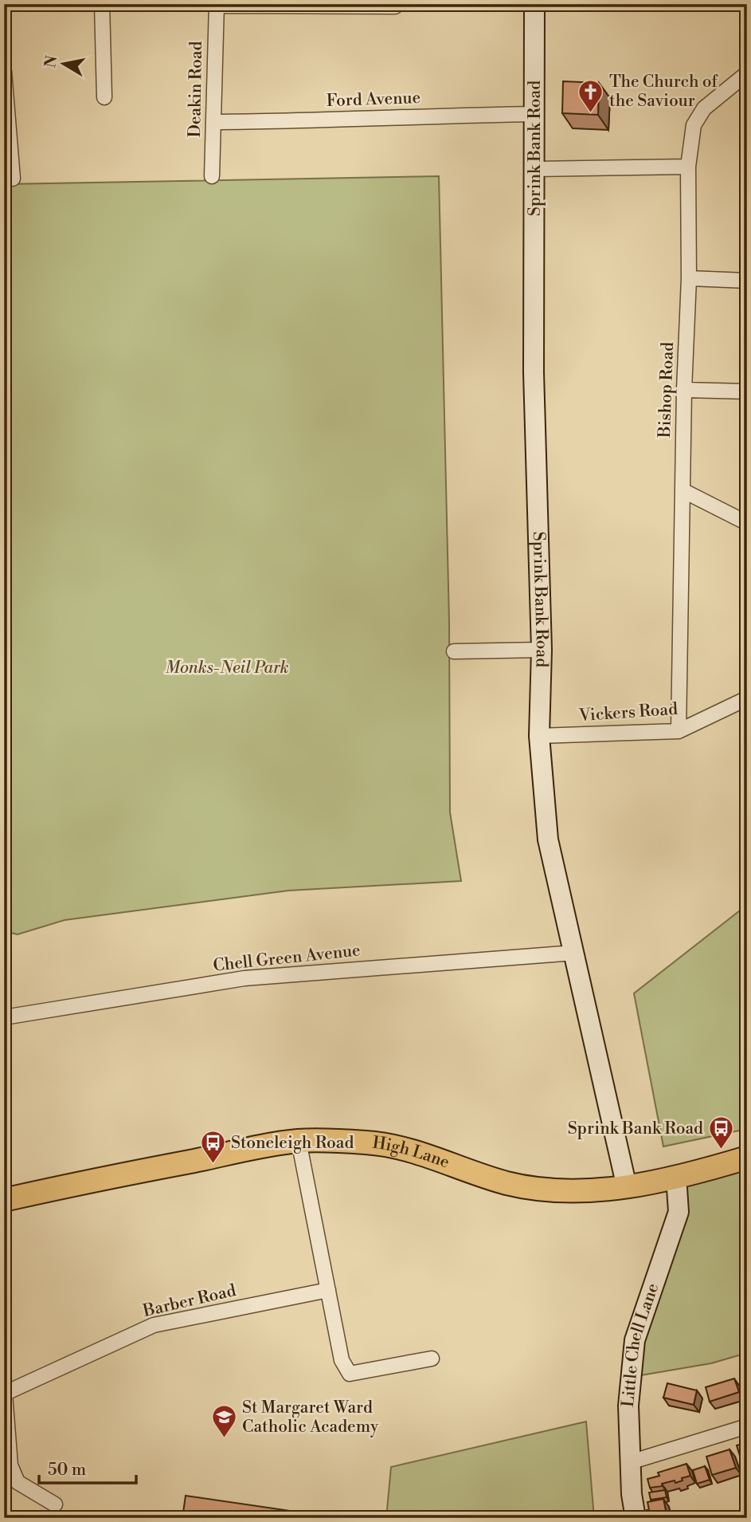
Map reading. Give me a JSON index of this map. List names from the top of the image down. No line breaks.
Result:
{"streets":{"main road":["High Lane"],"street":["Deakin Road","Ford Avenue","Sprink Bank Road","Bishop Road","Vickers Road","Chell Green Avenue","Barber Road","Little Chell Lane"]},"crossings":[["Deakin Road","Ford Avenue"],["Ford Avenue","Sprink Bank Road"],["Sprink Bank Road","Vickers Road"],["Sprink Bank Road","Chell Green Avenue"],["Sprink Bank Road","High Lane"],["Bishop Road","Vickers Road"],["High Lane","Little Chell Lane"]],"parks":["Monks-Neil Park"],"places":{"church":["The Church of the Saviour"],"bus stop":["Sprink Bank Road","Stoneleigh Road"],"school or university":["St Margaret Ward Catholic Academy"]},"scale_bar":"50 m","north":"left"}
